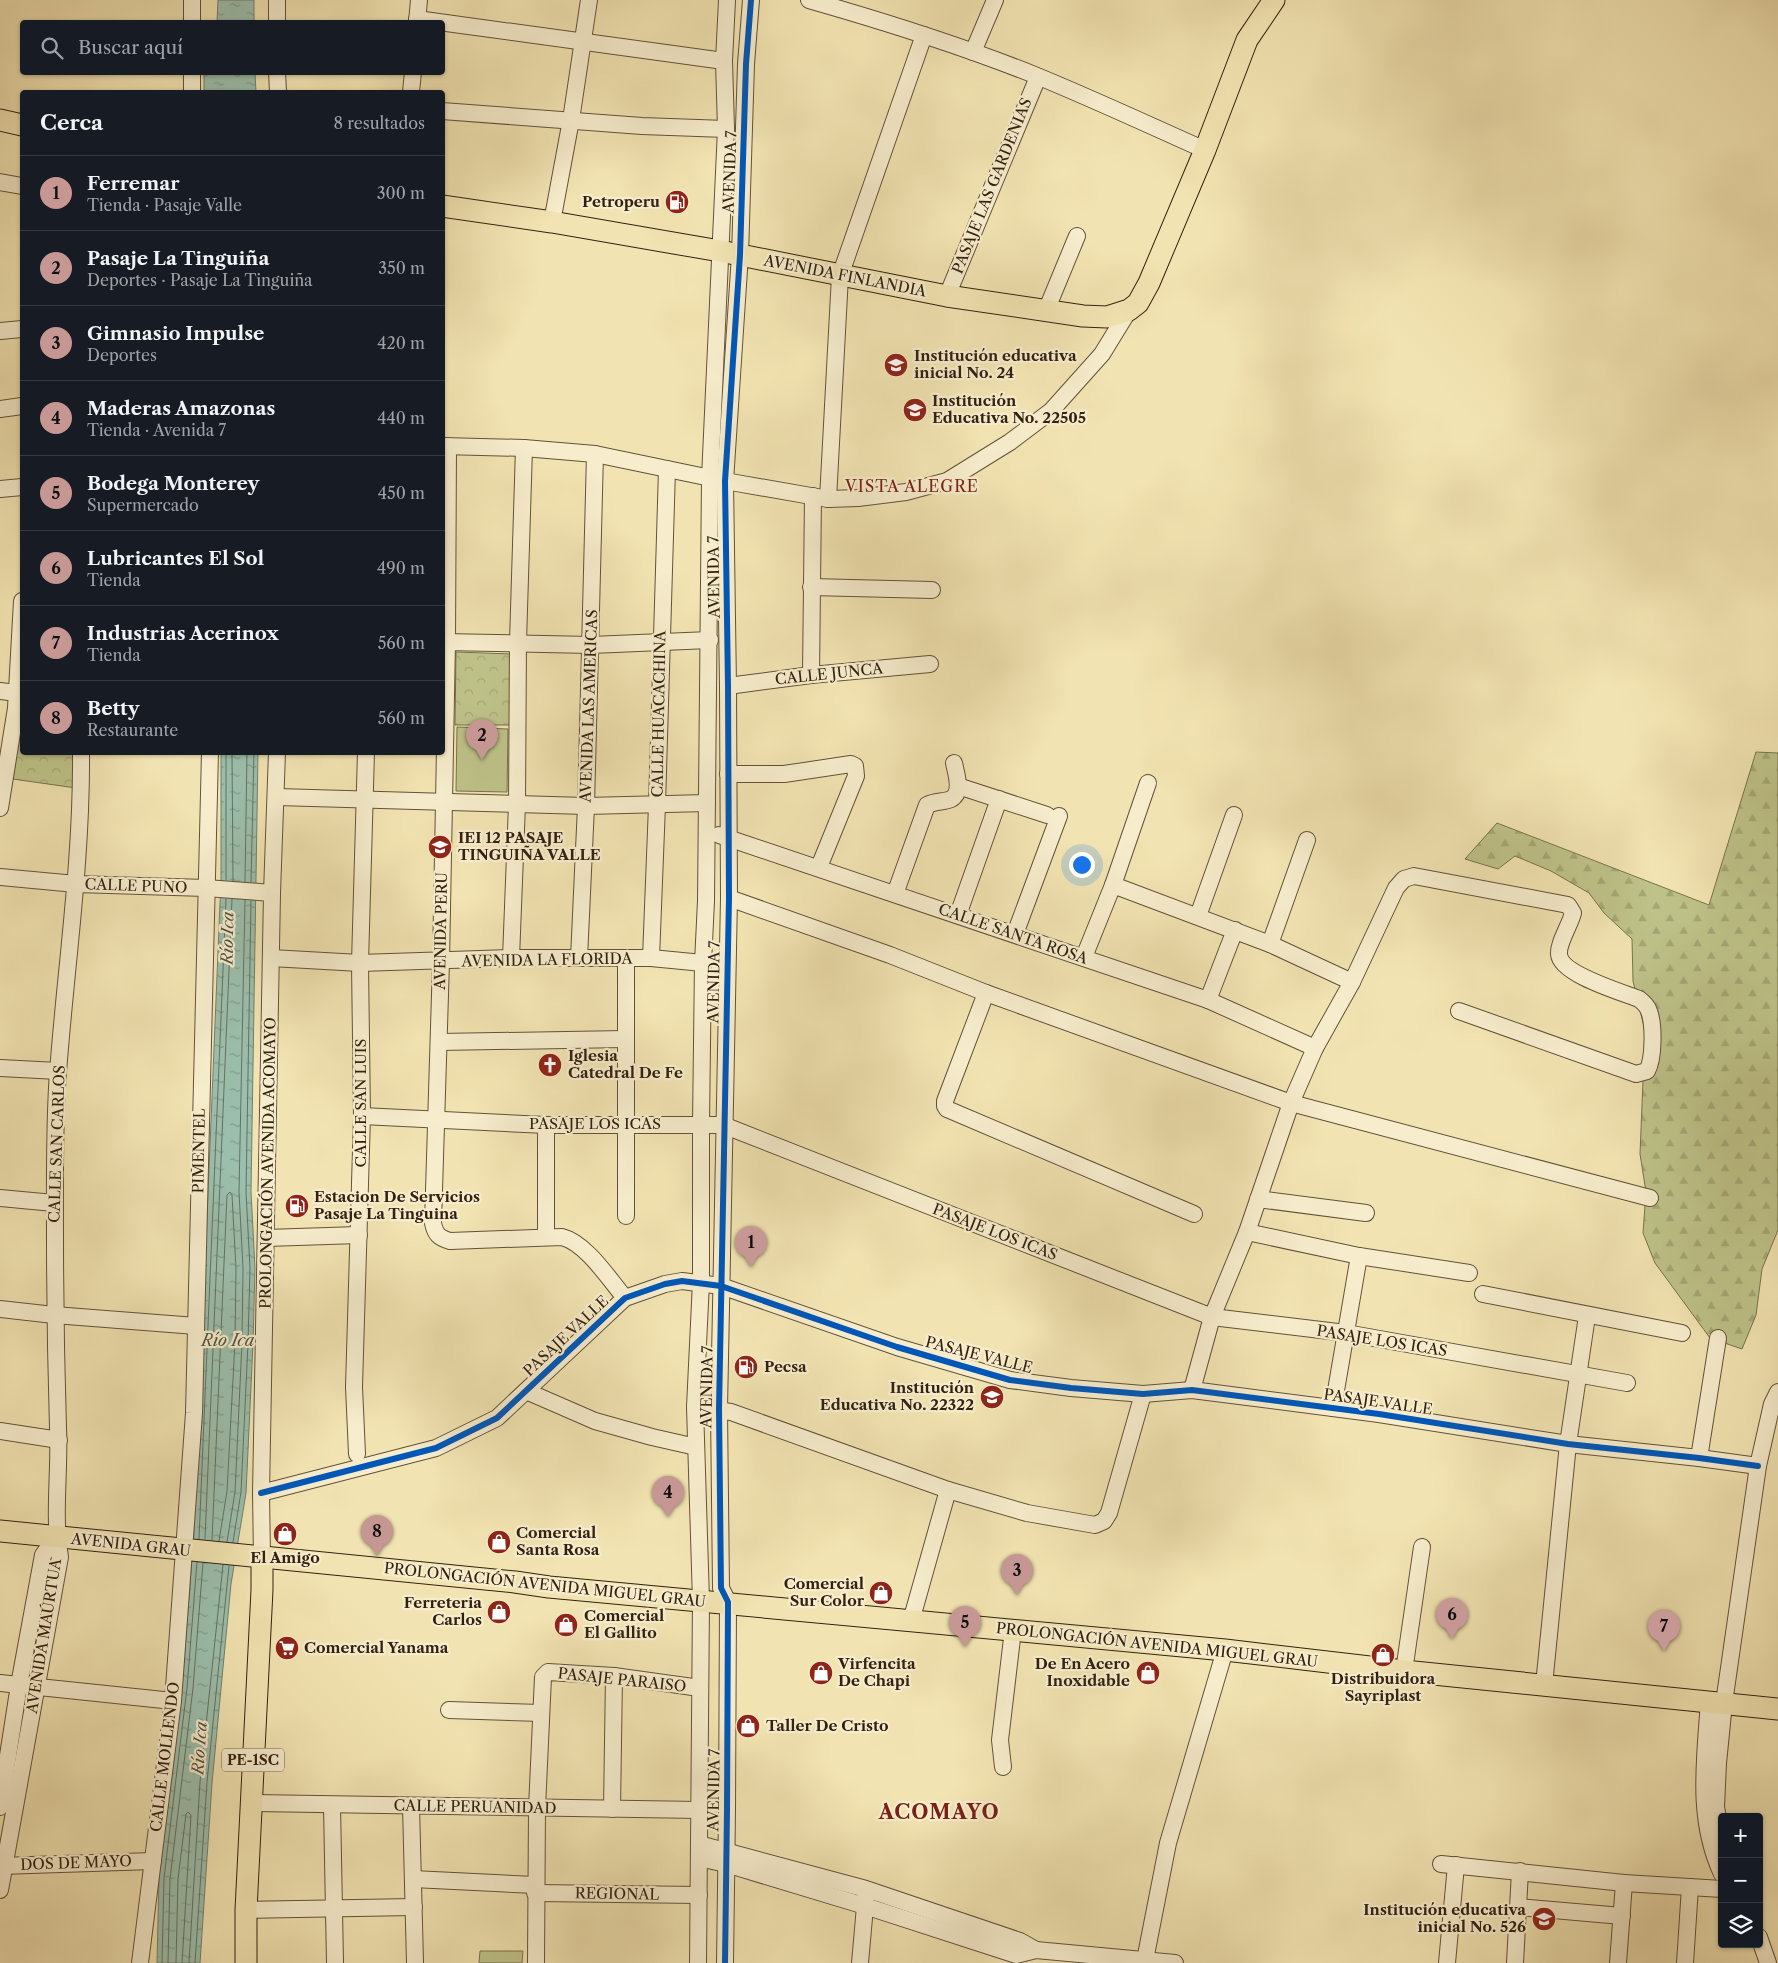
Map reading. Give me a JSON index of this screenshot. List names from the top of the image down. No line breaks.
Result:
{"streets":{"main road":["AVENIDA FINLANDIA","PROLONGACIÓN AVENIDA ACOMAYO","AVENIDA GRAU","PROLONGACIÓN AVENIDA MIGUEL GRAU","PE-1SC"],"street":["AVENIDA 7","PASAJE LAS GARDENIAS","CALLE JUNCA","AVENIDA LAS AMERICAS","CALLE HUACACHINA","CALLE PUNO","AVENIDA PERU","CALLE SANTA ROSA","AVENIDA LA FLORIDA","CALLE SAN LUIS","PASAJE LOS ICAS","CALLE SAN CARLOS","PIMENTEL","PASAJE VALLE","AVENIDA MAÚRTUA","PASAJE PARAISO","CALLE MOLLENDO","CALLE PERUANIDAD","DOS DE MAYO","REGIONAL"]},"crossings":[["AVENIDA 7","AVENIDA FINLANDIA"],["AVENIDA 7","CALLE JUNCA"],["AVENIDA 7","CALLE SANTA ROSA"],["AVENIDA 7","AVENIDA LA FLORIDA"],["AVENIDA 7","PASAJE LOS ICAS"],["AVENIDA 7","PASAJE VALLE"],["AVENIDA 7","PROLONGACIÓN AVENIDA MIGUEL GRAU"],["AVENIDA 7","PASAJE PARAISO"],["AVENIDA 7","CALLE PERUANIDAD"],["AVENIDA 7","REGIONAL"],["PASAJE LAS GARDENIAS","AVENIDA FINLANDIA"],["AVENIDA LAS AMERICAS","AVENIDA LA FLORIDA"],["CALLE HUACACHINA","AVENIDA LA FLORIDA"],["CALLE PUNO","CALLE SAN CARLOS"],["CALLE PUNO","PIMENTEL"],["CALLE PUNO","PROLONGACIÓN AVENIDA ACOMAYO"],["AVENIDA PERU","AVENIDA LA FLORIDA"],["AVENIDA PERU","PASAJE LOS ICAS"],["AVENIDA LA FLORIDA","CALLE SAN LUIS"],["AVENIDA LA FLORIDA","PROLONGACIÓN AVENIDA ACOMAYO"],["CALLE SAN LUIS","PASAJE LOS ICAS"],["CALLE SAN CARLOS","AVENIDA GRAU"],["CALLE SAN CARLOS","AVENIDA MAÚRTUA"],["PIMENTEL","AVENIDA GRAU"],["PIMENTEL","CALLE MOLLENDO"],["PROLONGACIÓN AVENIDA ACOMAYO","PASAJE VALLE"],["PROLONGACIÓN AVENIDA ACOMAYO","AVENIDA GRAU"],["PROLONGACIÓN AVENIDA ACOMAYO","PROLONGACIÓN AVENIDA MIGUEL GRAU"],["PROLONGACIÓN AVENIDA ACOMAYO","CALLE PERUANIDAD"],["AVENIDA GRAU","PROLONGACIÓN AVENIDA MIGUEL GRAU"],["AVENIDA GRAU","AVENIDA MAÚRTUA"],["AVENIDA GRAU","CALLE MOLLENDO"],["AVENIDA MAÚRTUA","DOS DE MAYO"],["CALLE MOLLENDO","DOS DE MAYO"]],"districts":["VISTA ALEGRE","ACOMAYO"],"water":["Río Ica"],"places":{"fuel station":["Petroperu","Estacion De Servicios Pasaje La Tinguina","Pecsa"],"school or university":["Institución educativa inicial No. 24","Institución Educativa No. 22505","IEI 12 PASAJE TINGUIÑA VALLE","Institución Educativa No. 22322","Institución educativa inicial No. 526"],"church":["Iglesia Catedral De Fe"],"shop":["El Amigo","Comercial Santa Rosa","Comercial Sur Color","Ferreteria Carlos","Comercial El Gallito","Distribuidora Sayriplast","Virfencita De Chapi","De En Acero Inoxidable","Taller De Cristo"],"supermarket":["Comercial Yanama"]},"page":{"search":"Buscar aquí","heading":["Cerca","8 resultados"],"list":[{"mark":"1","name":"Ferremar","note":"Tienda · Pasaje Valle","value":"300 m"},{"mark":"2","name":"Pasaje La Tinguiña","note":"Deportes · Pasaje La Tinguiña","value":"350 m"},{"mark":"3","name":"Gimnasio Impulse","note":"Deportes","value":"420 m"},{"mark":"4","name":"Maderas Amazonas","note":"Tienda · Avenida 7","value":"440 m"},{"mark":"5","name":"Bodega Monterey","note":"Supermercado","value":"450 m"},{"mark":"6","name":"Lubricantes El Sol","note":"Tienda","value":"490 m"},{"mark":"7","name":"Industrias Acerinox","note":"Tienda","value":"560 m"},{"mark":"8","name":"Betty","note":"Restaurante","value":"560 m"}],"pins":["2","1","4","8","3","6","5","7"],"map_buttons":["+","−"]}}
